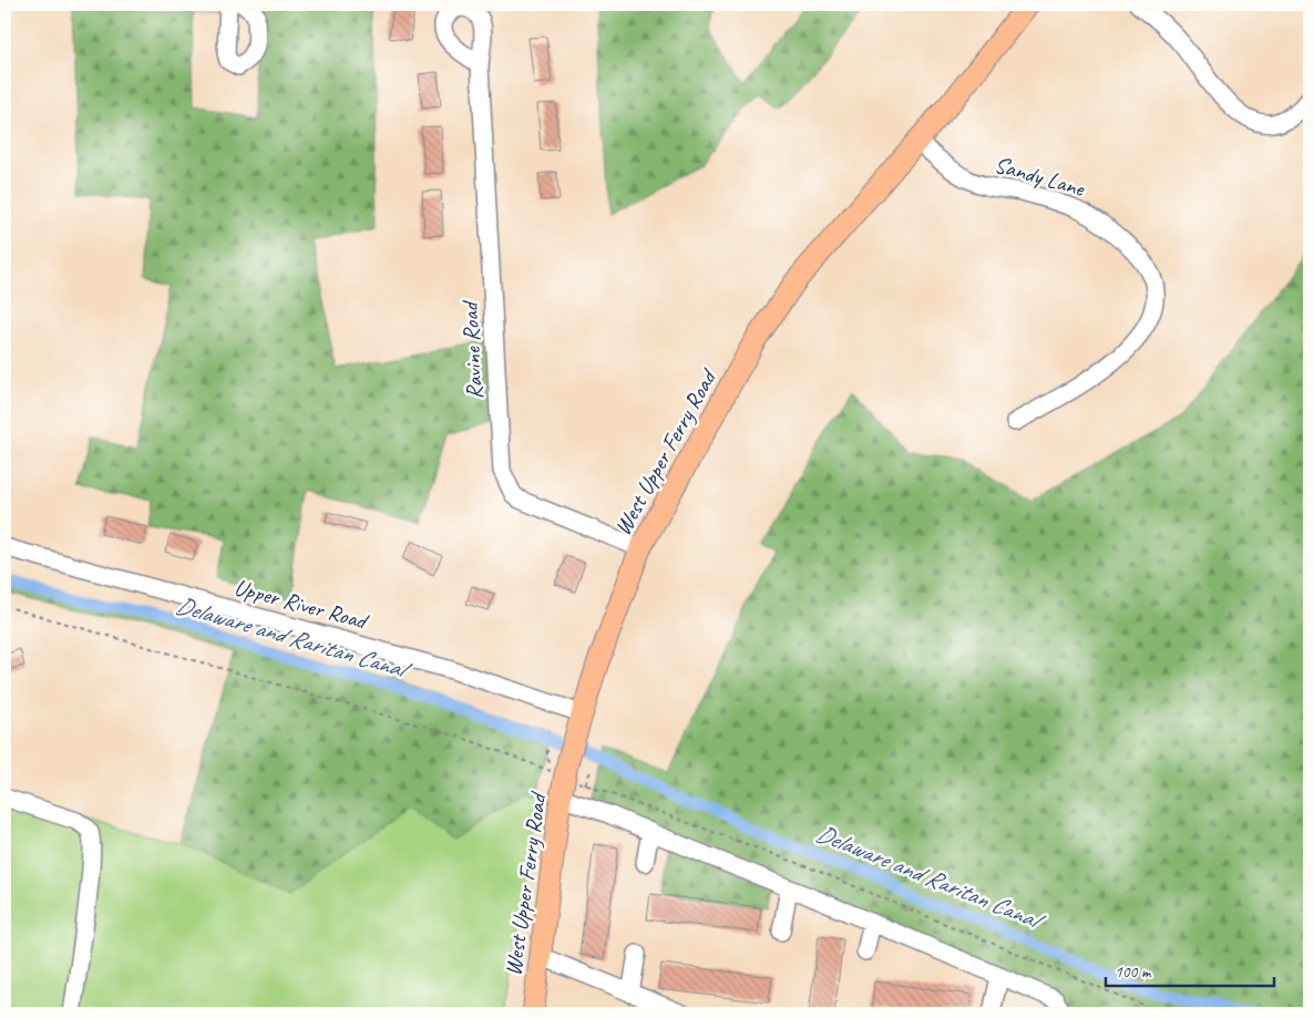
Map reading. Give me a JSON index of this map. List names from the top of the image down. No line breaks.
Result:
{"streets":{"main road":["West Upper Ferry Road"],"street":["Sandy Lane","Ravine Road","Upper River Road"]},"crossings":[["Sandy Lane","West Upper Ferry Road"],["Ravine Road","West Upper Ferry Road"],["West Upper Ferry Road","Upper River Road"]],"water":["Delaware and Raritan Canal"],"scale_bar":"100 m"}
